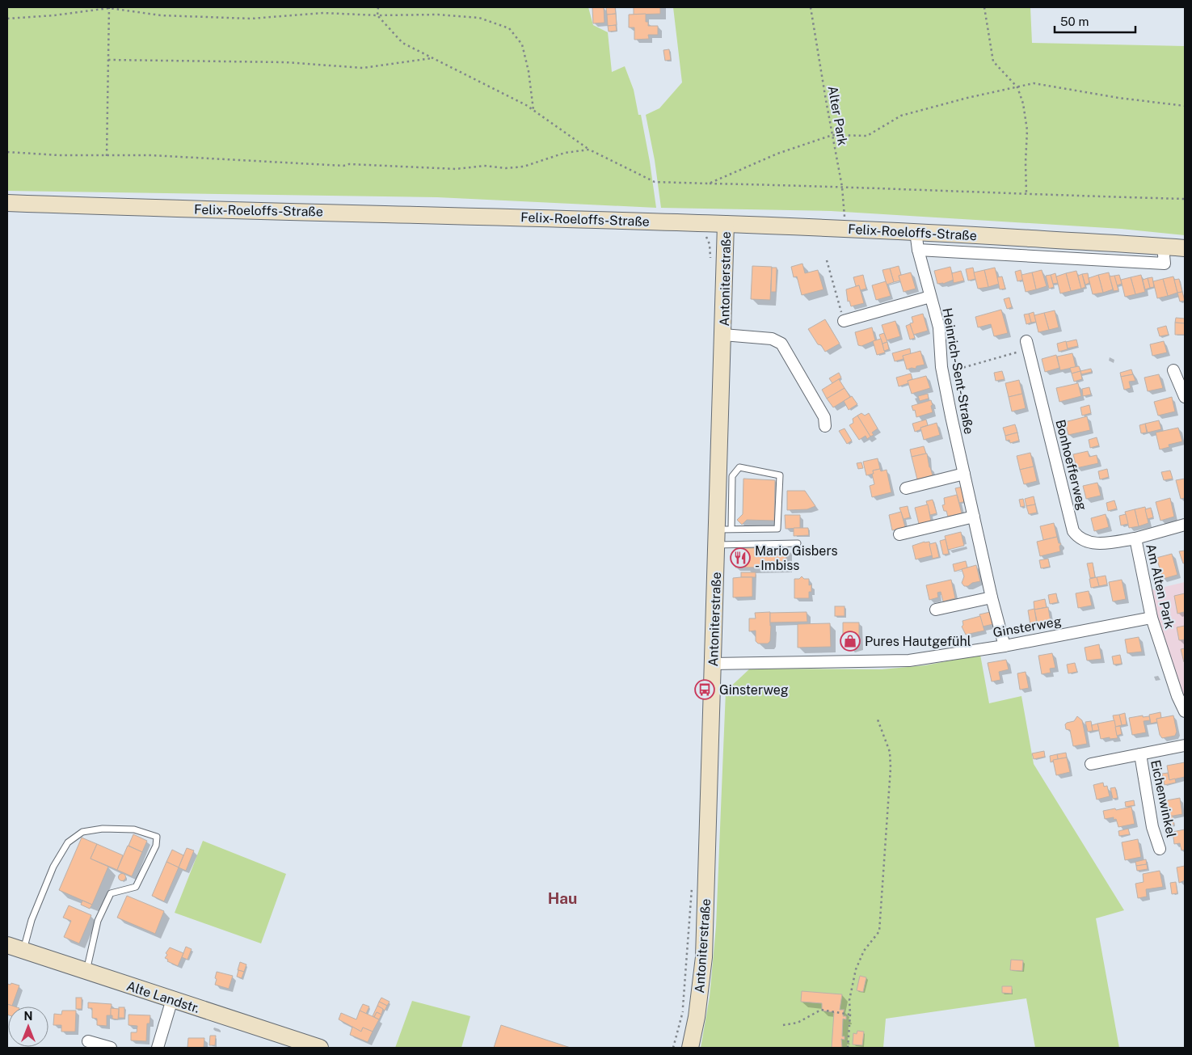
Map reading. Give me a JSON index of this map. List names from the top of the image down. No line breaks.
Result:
{"streets":{"street":["Felix-Roeloffs-Straße","Antoniterstraße","Heinrich-Sent-Straße","Bonhoefferweg","Am Alten Park","Ginsterweg","Eichenwinkel","Alte Landstr."],"path":["Alter Park"]},"crossings":[["Alter Park","Felix-Roeloffs-Straße"],["Felix-Roeloffs-Straße","Antoniterstraße"],["Felix-Roeloffs-Straße","Heinrich-Sent-Straße"],["Antoniterstraße","Ginsterweg"],["Heinrich-Sent-Straße","Ginsterweg"],["Bonhoefferweg","Am Alten Park"],["Am Alten Park","Ginsterweg"]],"districts":["Hau"],"places":{"restaurant":["Mario Gisbers - Imbiss"],"shop":["Pures Hautgefühl"],"bus stop":["Ginsterweg"]},"scale_bar":"50 m","north":"top"}
